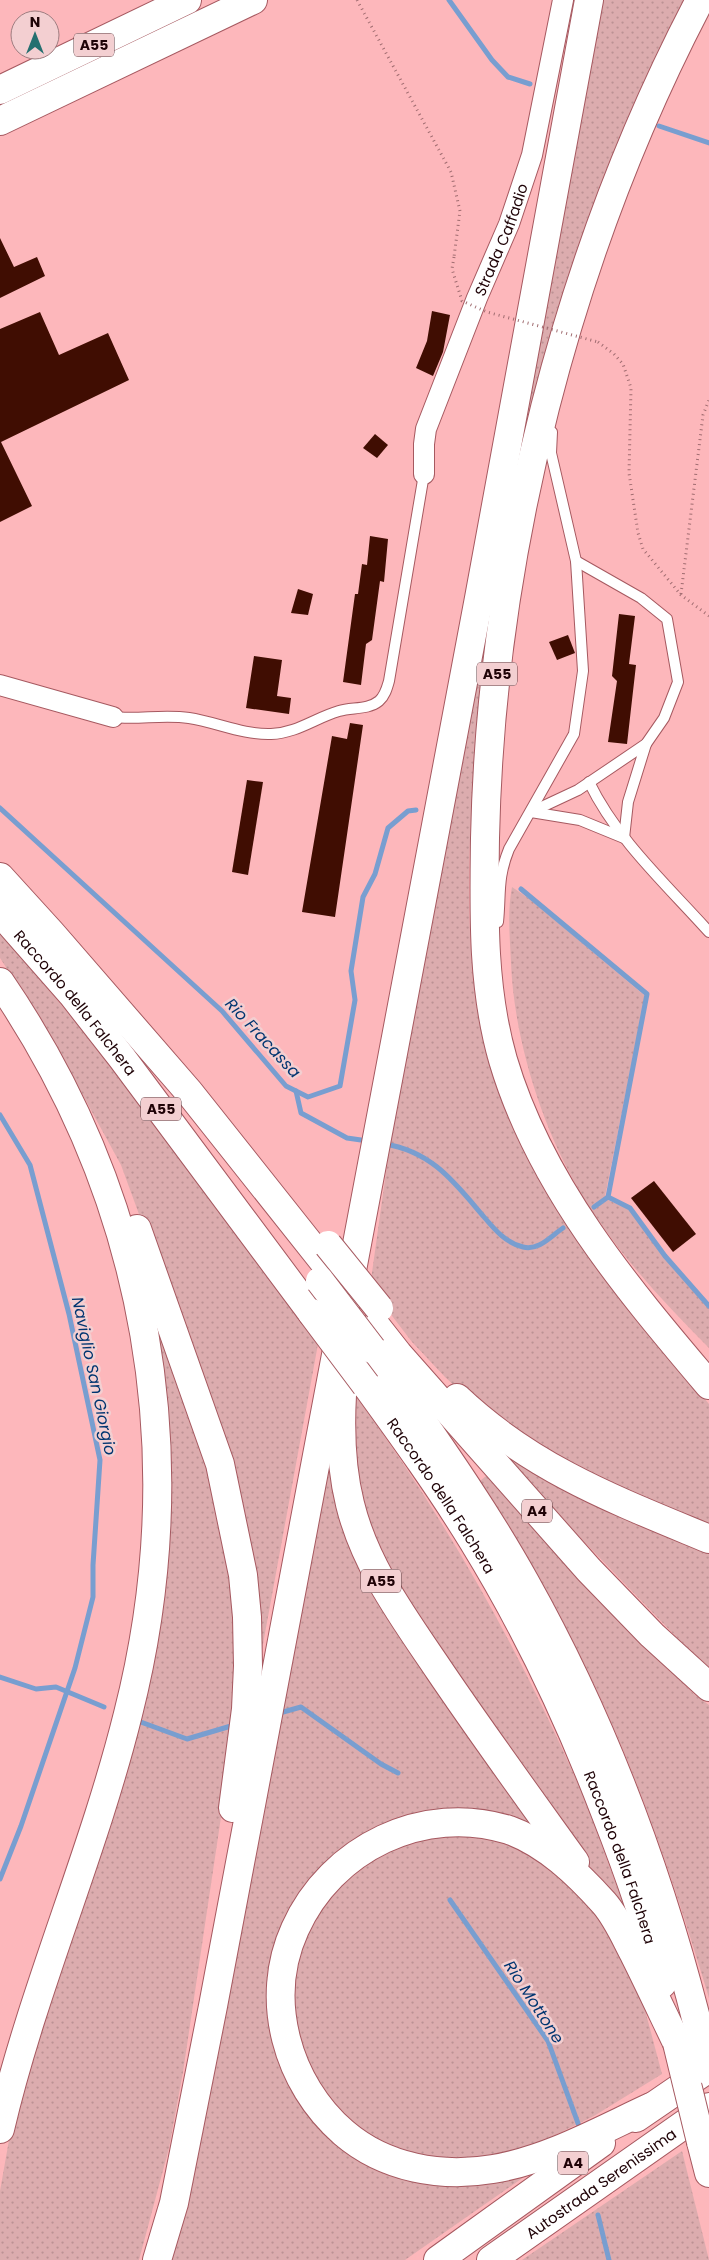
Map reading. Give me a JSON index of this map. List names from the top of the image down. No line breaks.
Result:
{"streets":{"highway":["A55","Raccordo della Falchera","A4","Autostrada Serenissima"],"street":["Strada Caffadio"]},"crossings":[["Raccordo della Falchera","A4"],["Raccordo della Falchera","Autostrada Serenissima"]],"water":["Rio Fracassa","Naviglio San Giorgio","Rio Mottone"],"north":"top"}
